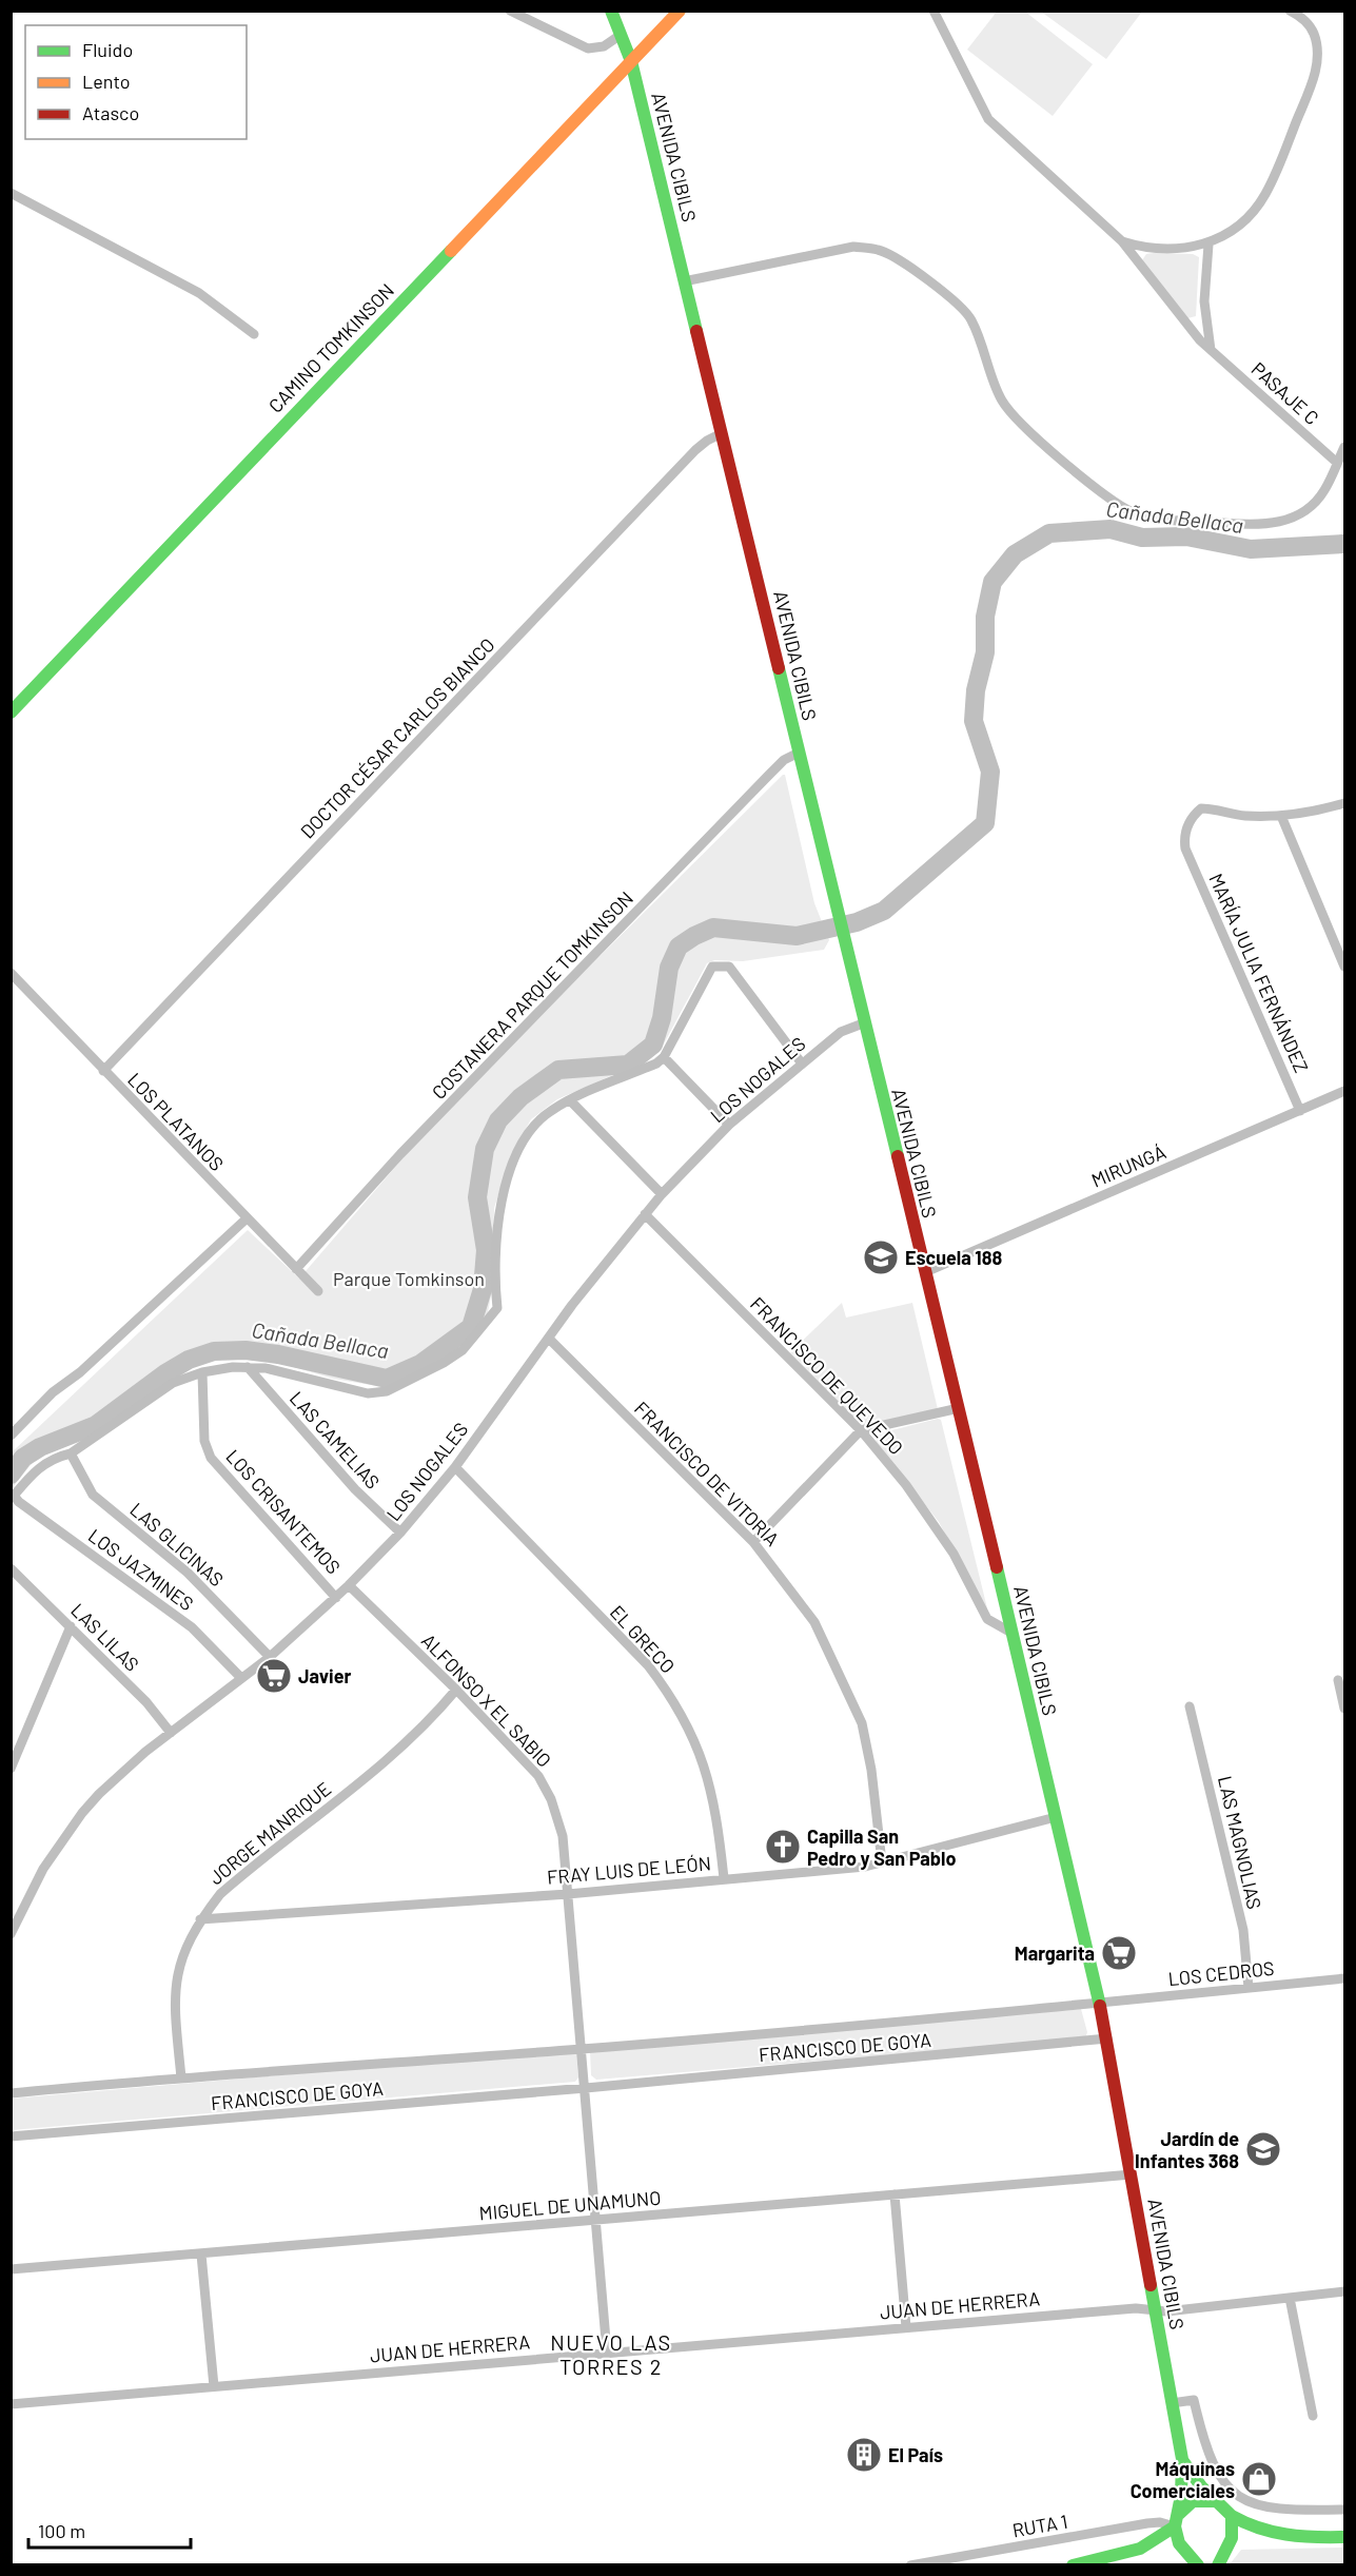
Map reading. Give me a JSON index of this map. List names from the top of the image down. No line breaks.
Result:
{"streets":{"main road":["AVENIDA CIBILS","CAMINO TOMKINSON"],"street":["PASAJE C","DOCTOR CÉSAR CARLOS BIANCO","MARÍA JULIA FERNÁNDEZ","COSTANERA PARQUE TOMKINSON","LOS NOGALES","LOS PLATANOS","MIRUNGÁ","FRANCISCO DE QUEVEDO","LAS CAMELIAS","FRANCISCO DE VITORIA","LOS CRISANTEMOS","LAS GLICINAS","LOS JAZMINES","LAS LILAS","EL GRECO","ALFONSO X EL SABIO","JORGE MANRIQUE","LAS MAGNOLIAS","FRAY LUIS DE LEÓN","LOS CEDROS","FRANCISCO DE GOYA","MIGUEL DE UNAMUNO","JUAN DE HERRERA","RUTA 1"]},"crossings":[["AVENIDA CIBILS","CAMINO TOMKINSON"],["AVENIDA CIBILS","DOCTOR CÉSAR CARLOS BIANCO"],["AVENIDA CIBILS","COSTANERA PARQUE TOMKINSON"],["AVENIDA CIBILS","LOS NOGALES"],["AVENIDA CIBILS","MIRUNGÁ"],["AVENIDA CIBILS","FRANCISCO DE QUEVEDO"],["AVENIDA CIBILS","FRAY LUIS DE LEÓN"],["AVENIDA CIBILS","LOS CEDROS"],["AVENIDA CIBILS","FRANCISCO DE GOYA"],["AVENIDA CIBILS","MIGUEL DE UNAMUNO"],["AVENIDA CIBILS","JUAN DE HERRERA"],["AVENIDA CIBILS","RUTA 1"],["DOCTOR CÉSAR CARLOS BIANCO","LOS PLATANOS"],["MARÍA JULIA FERNÁNDEZ","MIRUNGÁ"],["COSTANERA PARQUE TOMKINSON","LOS PLATANOS"],["LOS NOGALES","FRANCISCO DE QUEVEDO"],["LOS NOGALES","LAS CAMELIAS"],["LOS NOGALES","FRANCISCO DE VITORIA"],["LOS NOGALES","LOS CRISANTEMOS"],["LOS NOGALES","LAS GLICINAS"],["LOS NOGALES","LOS JAZMINES"],["LOS NOGALES","LAS LILAS"],["LOS NOGALES","EL GRECO"],["LOS NOGALES","ALFONSO X EL SABIO"],["FRANCISCO DE VITORIA","FRAY LUIS DE LEÓN"],["LAS GLICINAS","LOS JAZMINES"],["EL GRECO","FRAY LUIS DE LEÓN"],["ALFONSO X EL SABIO","JORGE MANRIQUE"],["ALFONSO X EL SABIO","FRAY LUIS DE LEÓN"],["ALFONSO X EL SABIO","FRANCISCO DE GOYA"],["JORGE MANRIQUE","FRAY LUIS DE LEÓN"],["JORGE MANRIQUE","FRANCISCO DE GOYA"],["LAS MAGNOLIAS","LOS CEDROS"],["LOS CEDROS","FRANCISCO DE GOYA"]],"districts":["NUEVO LAS TORRES 2"],"water":["Cañada Bellaca"],"parks":["Parque Tomkinson"],"places":{"school or university":["Escuela 188","Jardín de Infantes 368"],"supermarket":["Javier","Margarita"],"church":["Capilla San Pedro y San Pablo"],"building":["El País"],"shop":["Máquinas Comerciales"]},"legend":["Fluido","Lento","Atasco"],"scale_bar":"100 m"}
